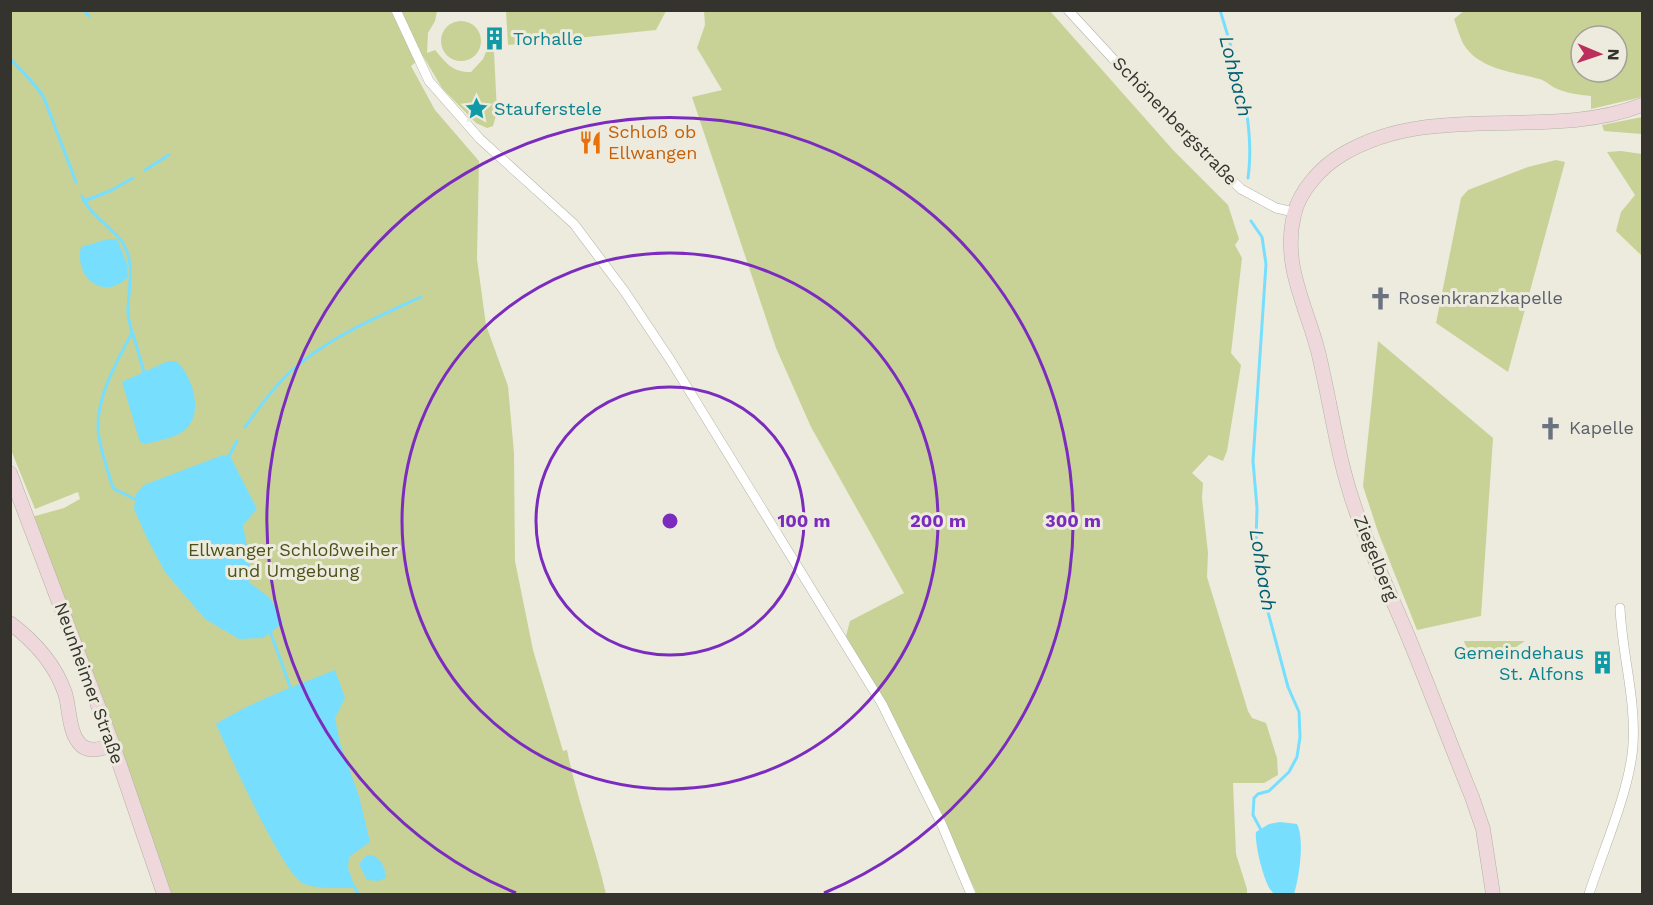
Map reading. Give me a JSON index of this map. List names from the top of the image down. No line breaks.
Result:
{"streets":{"main road":["Ziegelberg","Neunheimer Straße"],"street":["Schönenbergstraße"]},"crossings":[["Schönenbergstraße","Ziegelberg"]],"water":["Lohbach"],"parks":["Ellwanger Schloßweiher und Umgebung"],"places":{"building":["Torhalle","Gemeindehaus St. Alfons"],"place":["Stauferstele"],"restaurant":["Schloß ob Ellwangen"],"church":["Rosenkranzkapelle","Kapelle"]},"north":"right","rings":["100 m","200 m","300 m"]}
